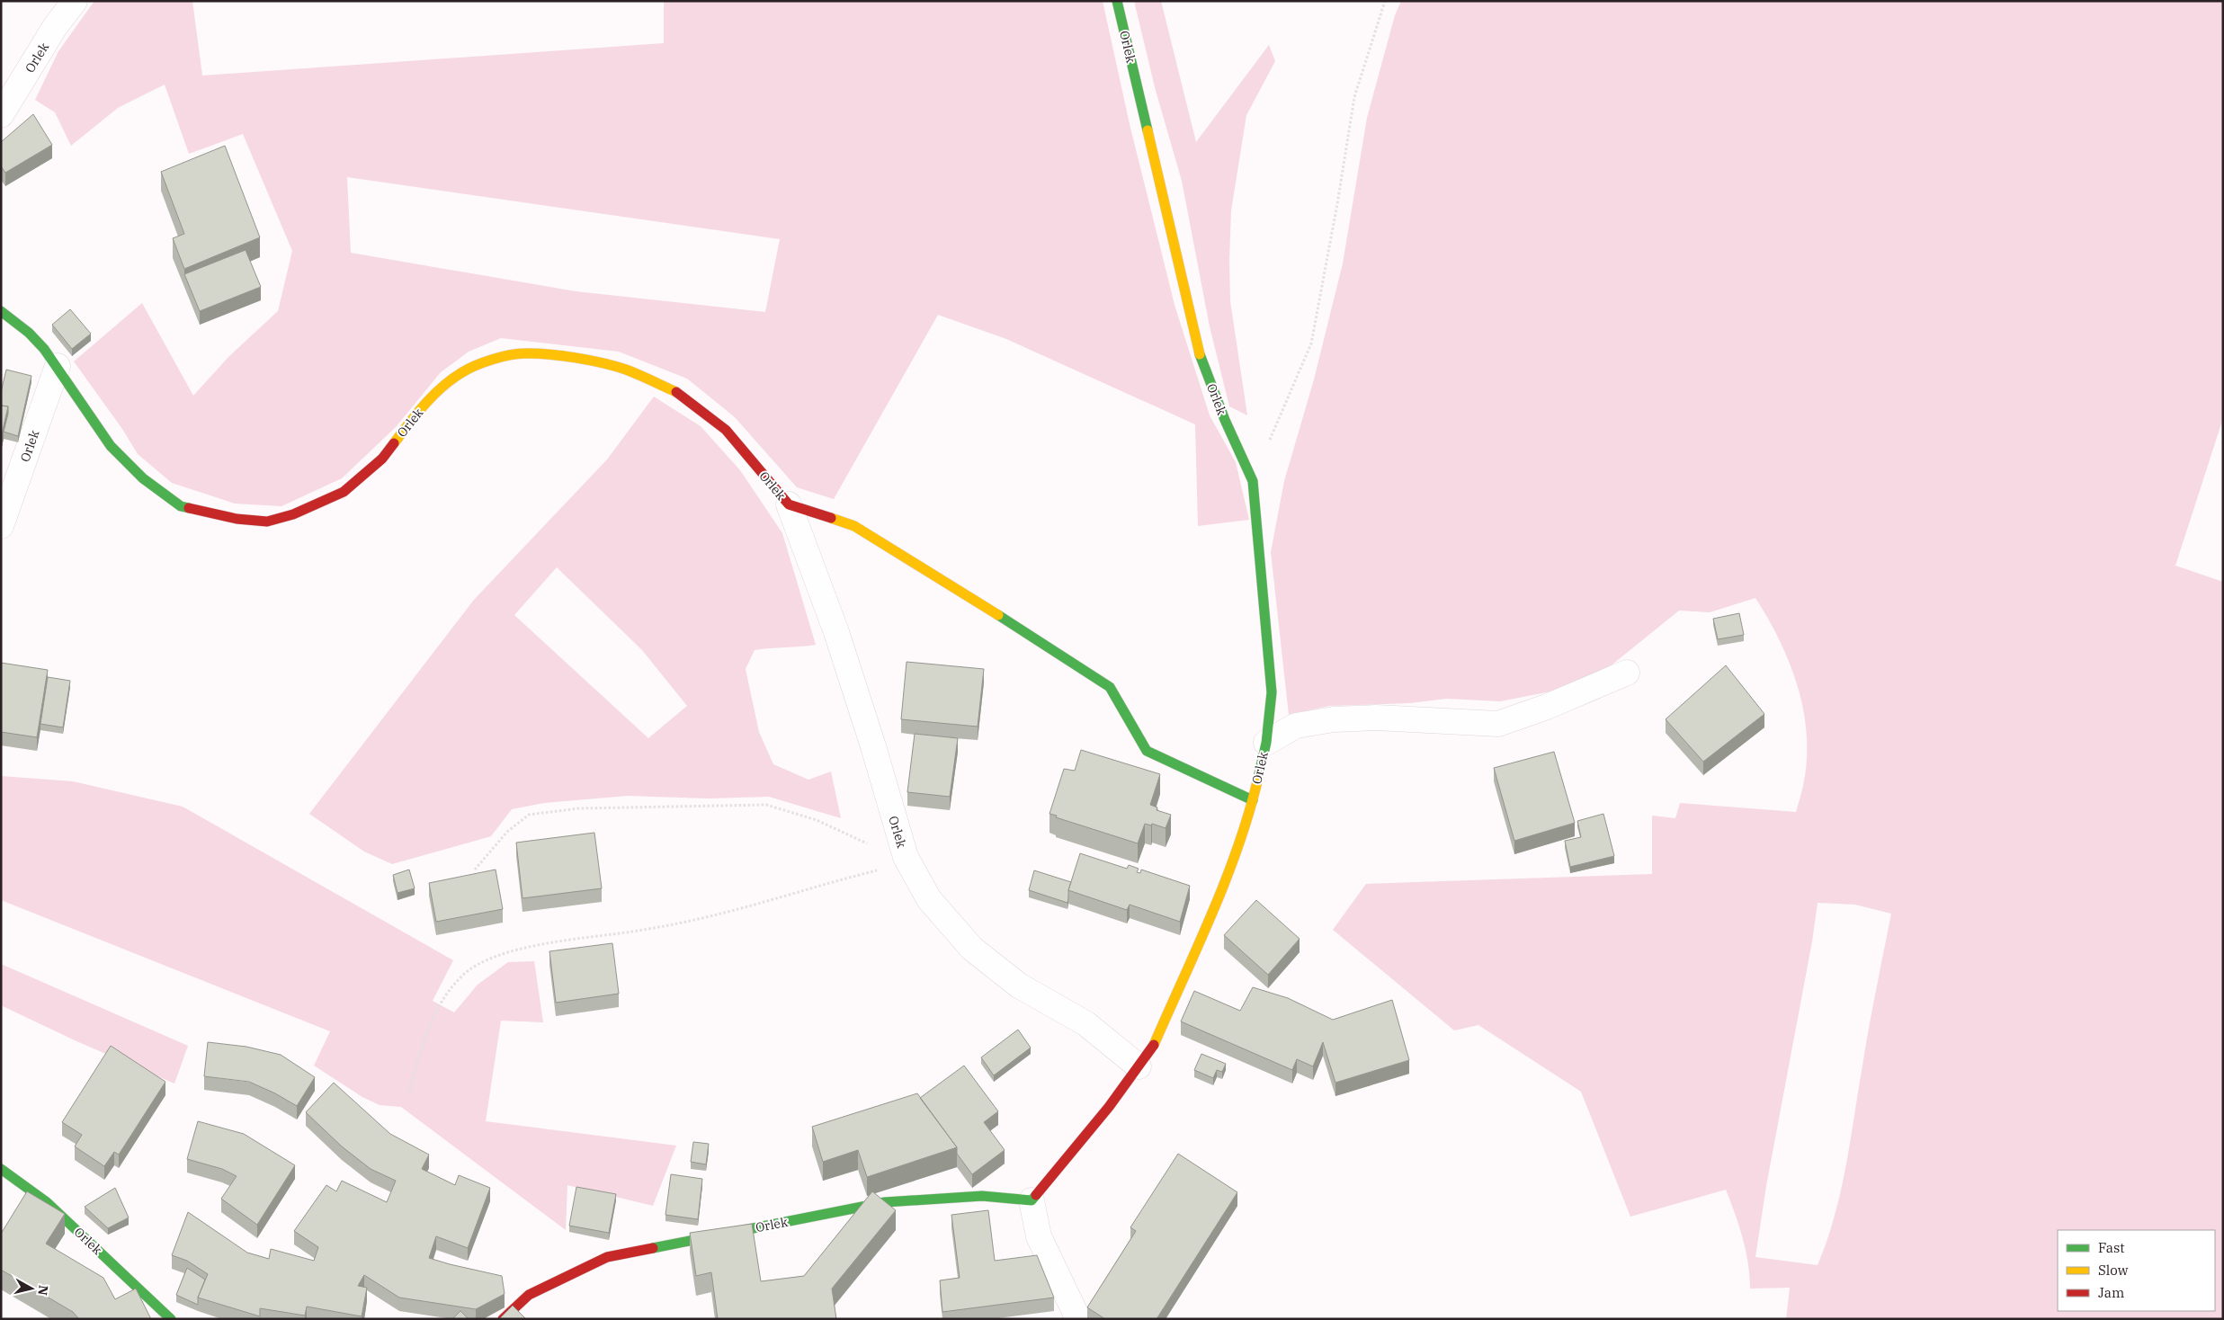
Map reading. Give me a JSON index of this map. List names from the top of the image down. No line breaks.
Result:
{"streets":{"street":["Orlek"]},"legend":["Fast","Slow","Jam"],"north":"right"}
